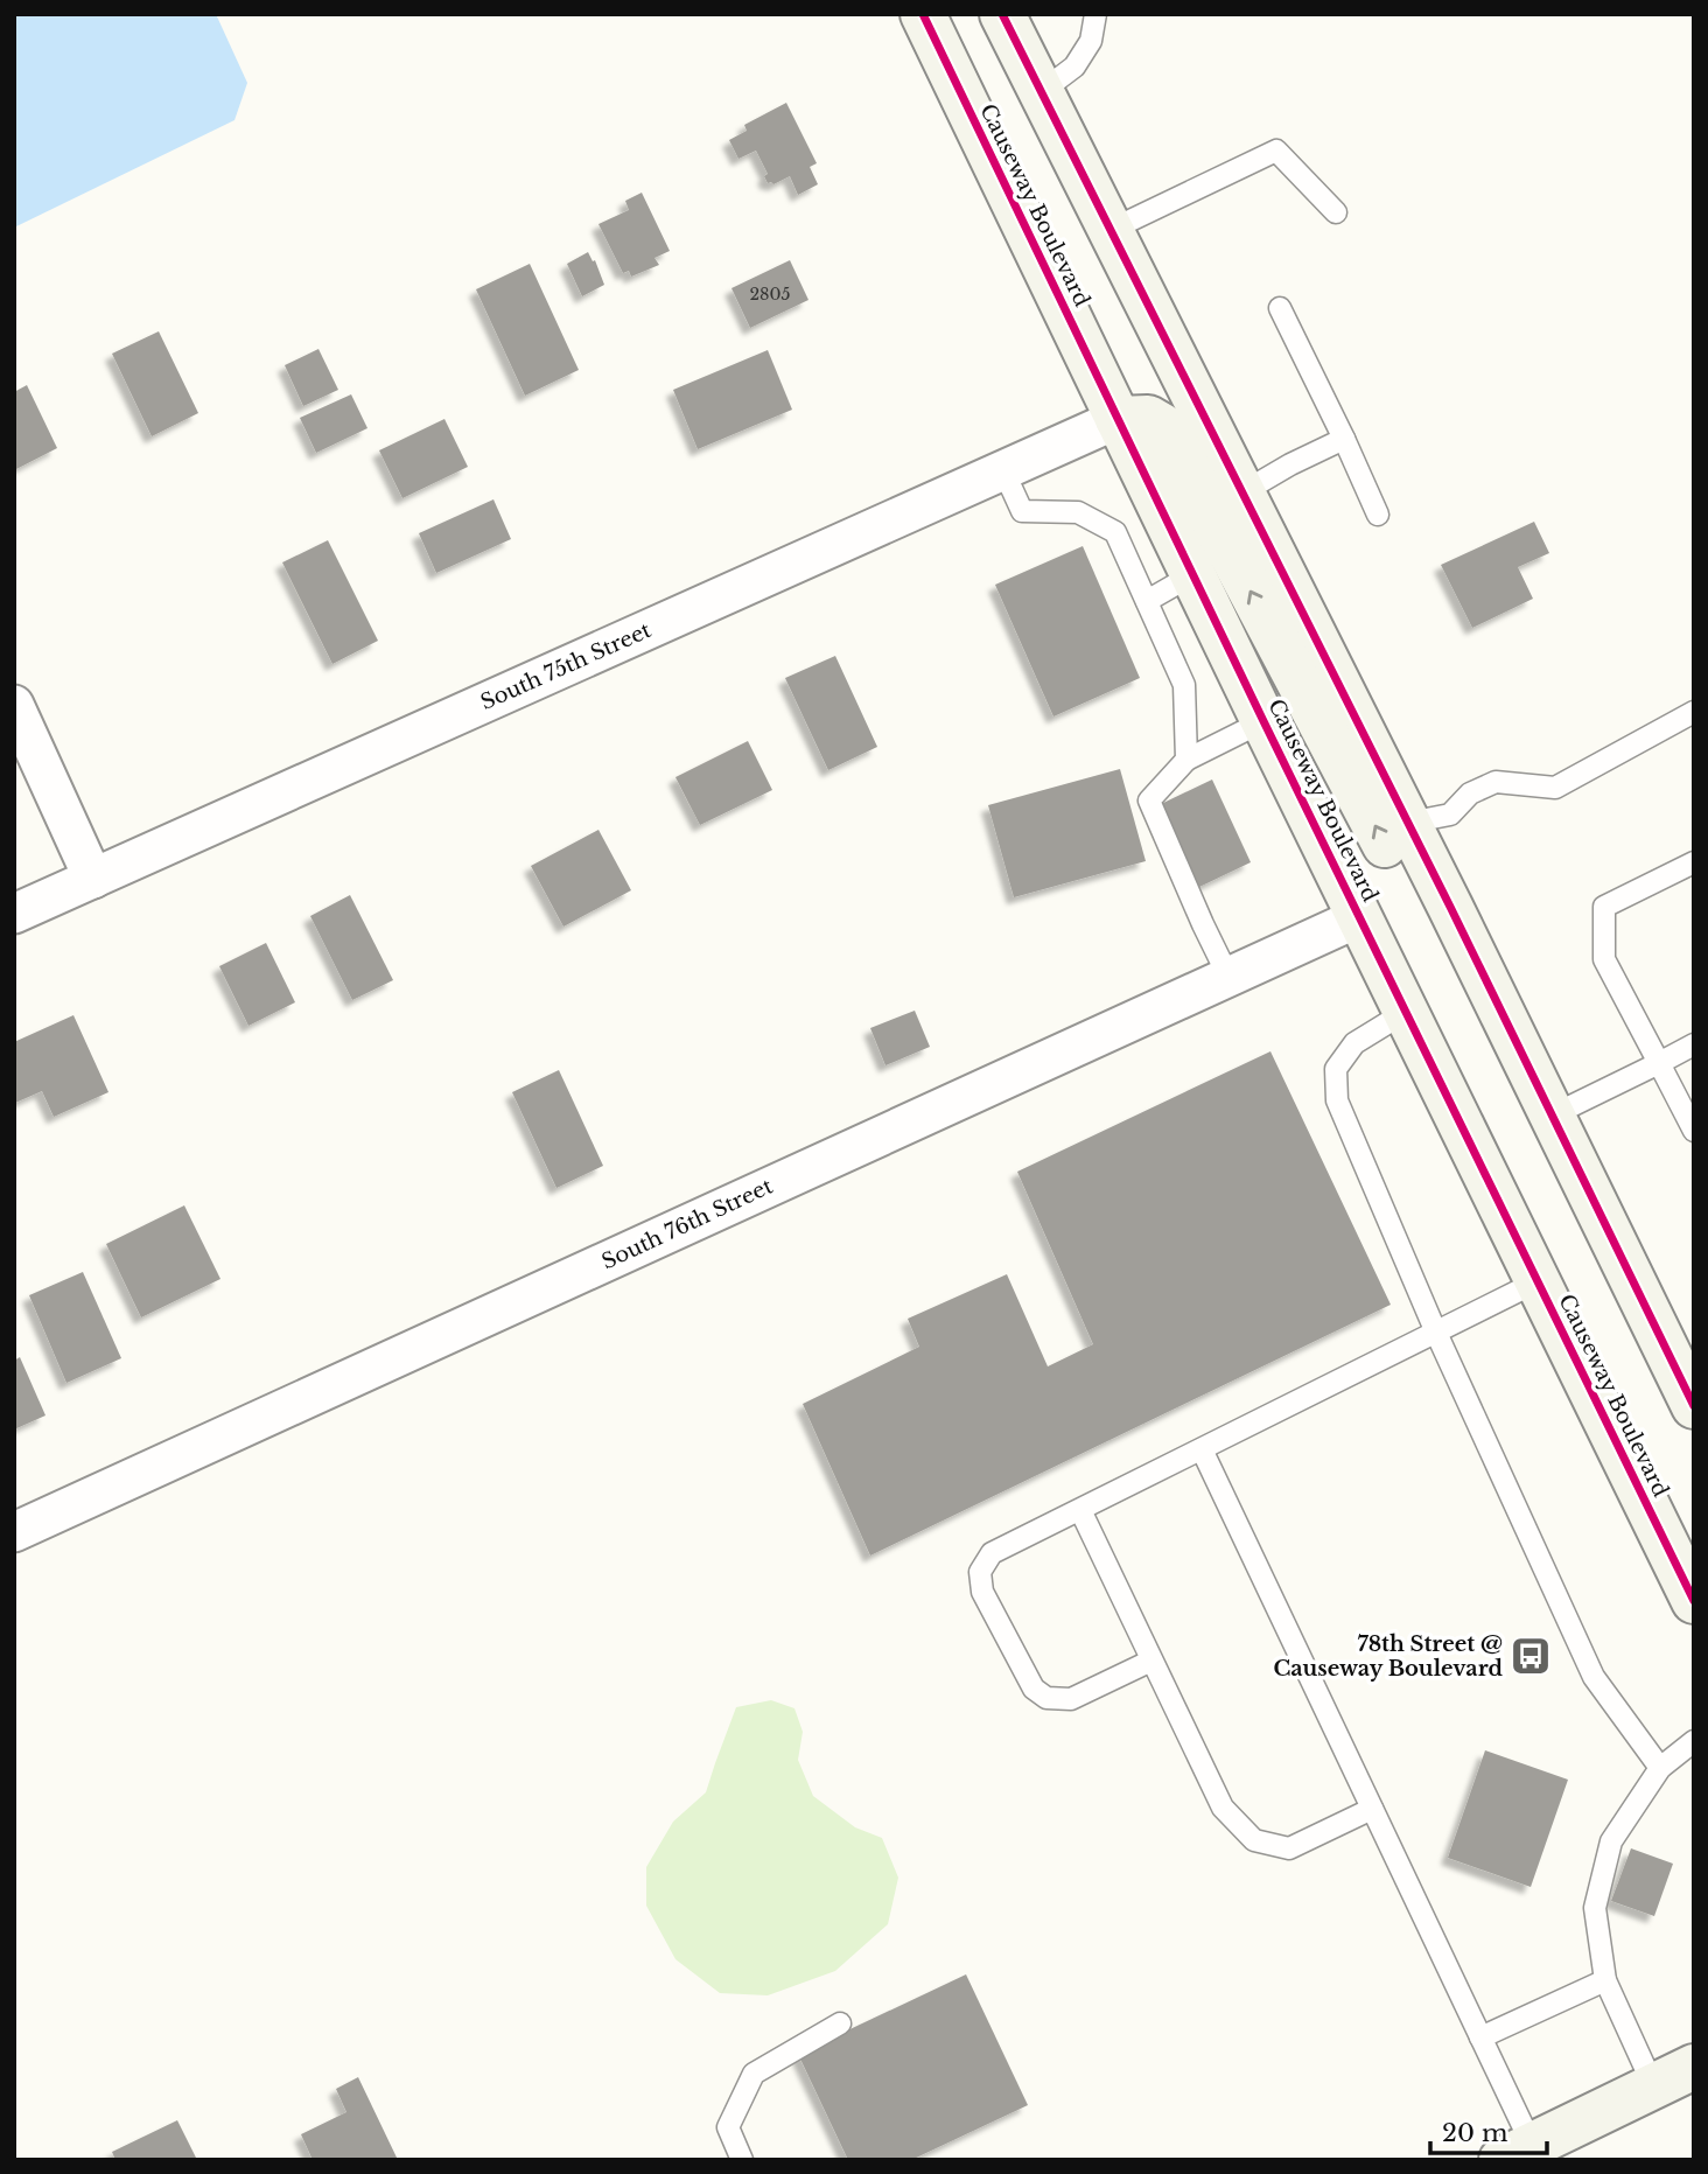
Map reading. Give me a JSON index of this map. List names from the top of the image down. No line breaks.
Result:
{"streets":{"main road":["Causeway Boulevard"],"street":["South 75th Street","South 76th Street"]},"crossings":[["Causeway Boulevard","South 75th Street"],["Causeway Boulevard","South 76th Street"]],"places":{"bus stop":["78th Street @ Causeway Boulevard"]},"house_numbers":["2805"],"scale_bar":"20 m"}
